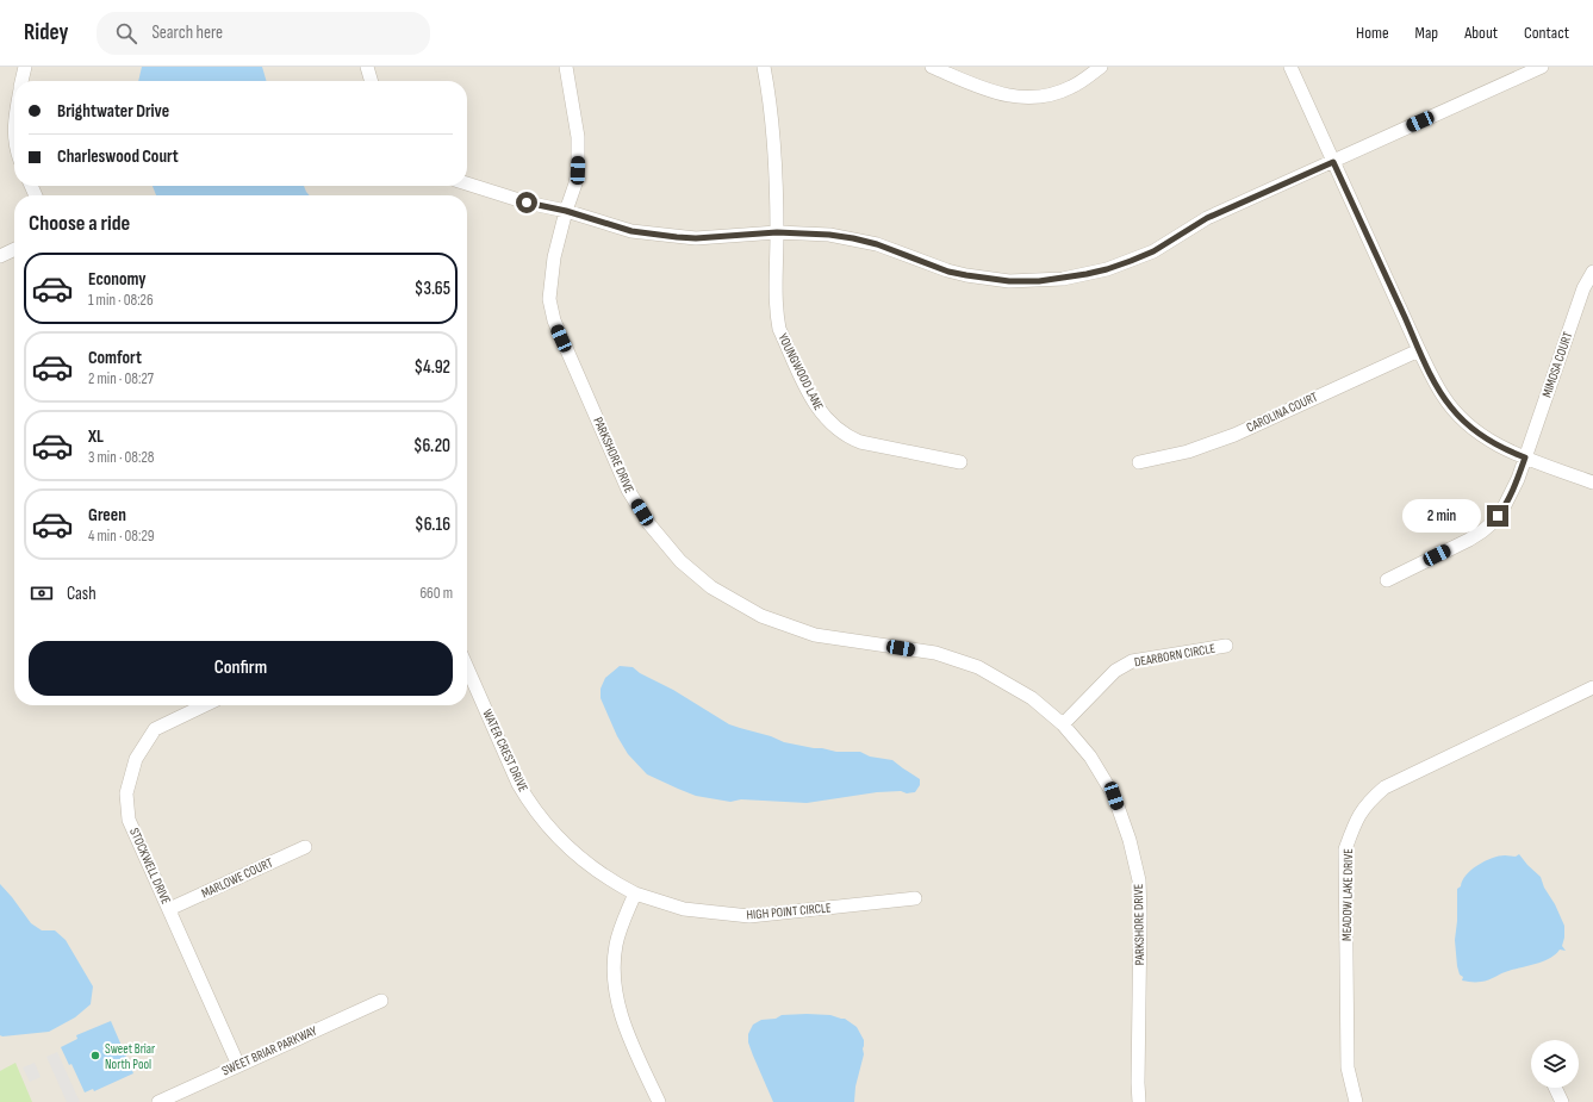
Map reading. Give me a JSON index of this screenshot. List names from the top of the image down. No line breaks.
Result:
{"streets":{"street":["MIMOSA COURT","YOUNGWOOD LANE","CAROLINA COURT","PARKSHORE DRIVE","DEARBORN CIRCLE","WATER CREST DRIVE","STOCKWELL DRIVE","MARLOWE COURT","MEADOW LAKE DRIVE","HIGH POINT CIRCLE","SWEET BRIAR PARKWAY"]},"crossings":[["PARKSHORE DRIVE","DEARBORN CIRCLE"],["WATER CREST DRIVE","HIGH POINT CIRCLE"],["STOCKWELL DRIVE","MARLOWE COURT"],["STOCKWELL DRIVE","SWEET BRIAR PARKWAY"]],"places":["Sweet Briar North Pool"],"page":{"header":"Ridey","search":"Search here","nav":["Home","Map","About","Contact"],"banner":["Brightwater Drive","Charleswood Court"],"heading":"Choose a ride","list":[{"name":"Economy","note":"1 min · 08:26","value":"$3.65"},{"name":"Comfort","note":"2 min · 08:27","value":"$4.92"},{"name":"XL","note":"3 min · 08:28","value":"$6.20"},{"name":"Green","note":"4 min · 08:29","value":"$6.16"}],"bubble":"2 min","pay":["Cash","660 m"],"buttons":"Confirm"}}
